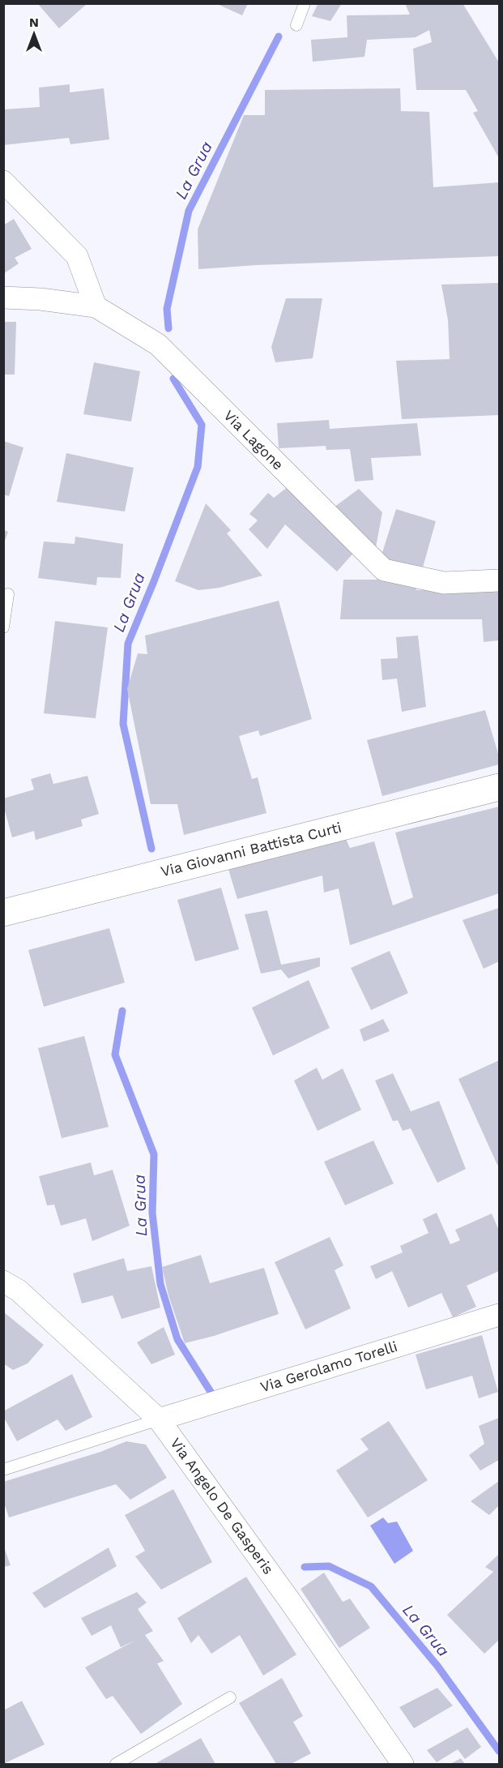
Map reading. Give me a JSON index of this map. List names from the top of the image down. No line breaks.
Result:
{"streets":{"street":["Via Lagone","Via Giovanni Battista Curti","Via Gerolamo Torelli","Via Angelo De Gasperis"]},"crossings":[["Via Gerolamo Torelli","Via Angelo De Gasperis"]],"water":["La Grua"],"north":"top"}
